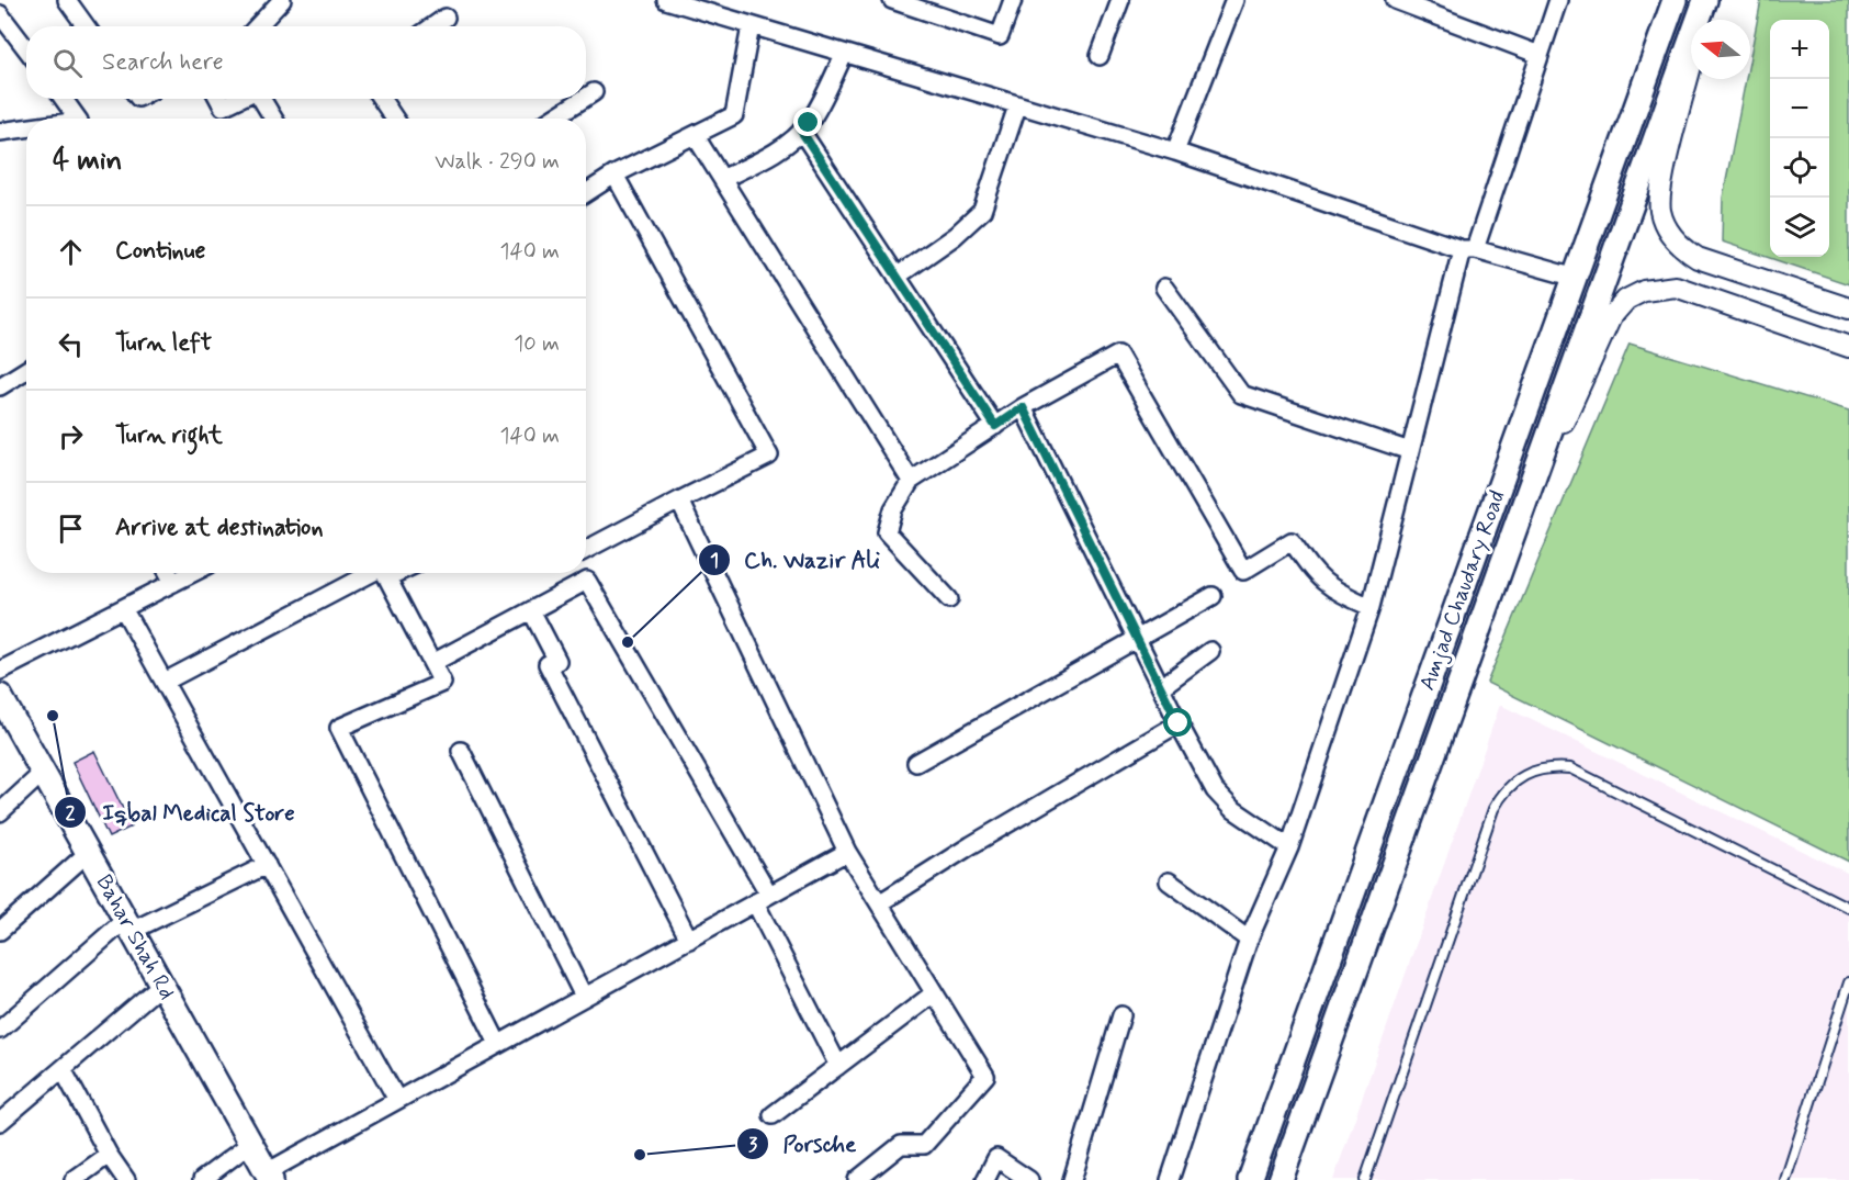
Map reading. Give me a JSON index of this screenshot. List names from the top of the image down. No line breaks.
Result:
{"streets":{"main road":["Amjad Chaudary Road","Bahar Shah Rd"]},"places":["Ch. Wazir Ali","Iqbal Medical Store","Porsche"],"north":"left","page":{"map_buttons":["+","−"],"search":"Search here","heading":["4 min","Walk · 290 m"],"list":[["Continue","140 m"],["Turn left","10 m"],["Turn right","140 m"],"Arrive at destination"]}}
